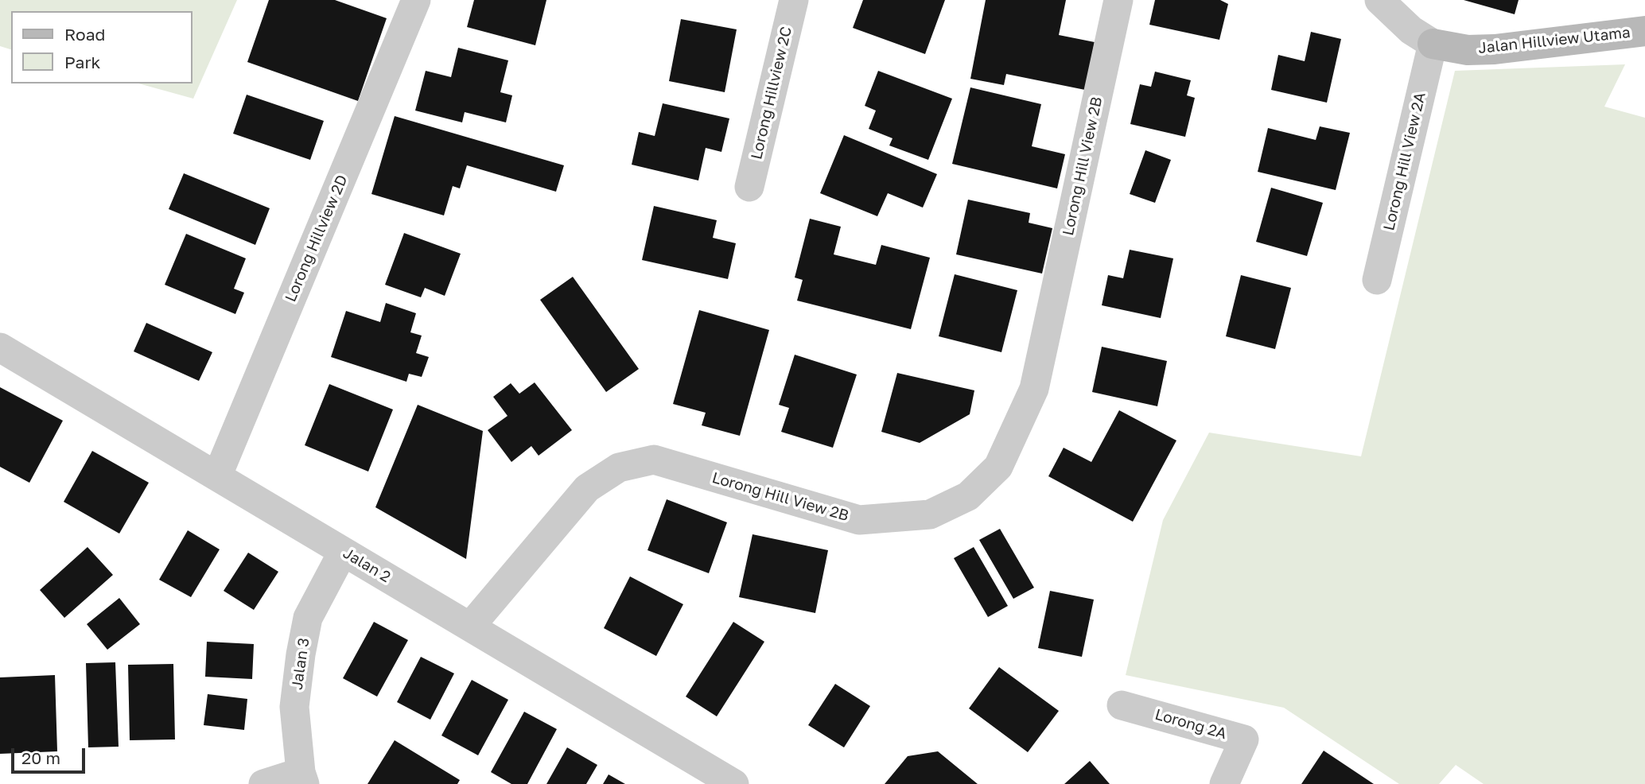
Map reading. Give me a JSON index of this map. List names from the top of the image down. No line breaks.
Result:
{"streets":{"street":["Jalan Hillview Utama","Lorong Hillview 2C","Lorong Hill View 2A","Lorong Hill View 2B","Lorong Hillview 2D","Jalan 2","Jalan 3","Lorong 2A"]},"crossings":[["Jalan Hillview Utama","Lorong Hill View 2A"],["Lorong Hill View 2B","Jalan 2"],["Lorong Hillview 2D","Jalan 2"],["Jalan 2","Jalan 3"]],"legend":["Road","Park"],"scale_bar":"20 m"}
